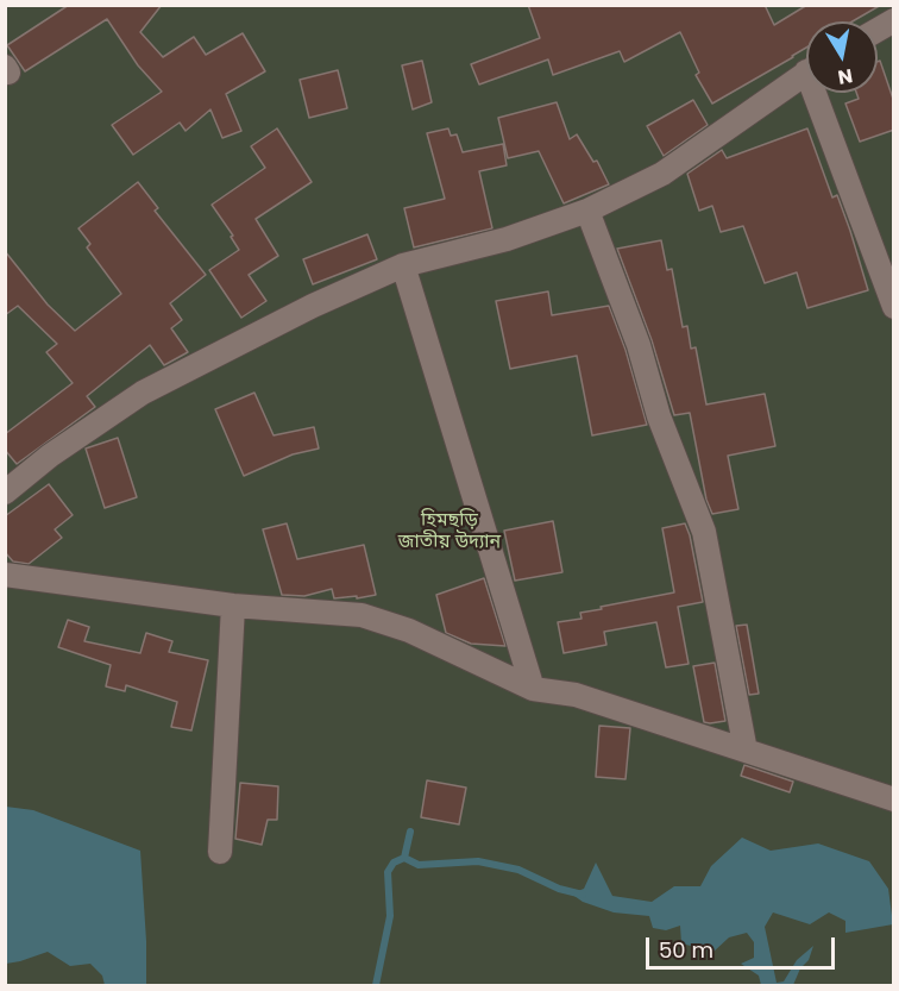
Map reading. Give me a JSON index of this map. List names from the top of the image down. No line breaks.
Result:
{"parks":["হিমছড়ি জাতীয় উদ্যান"],"scale_bar":"50 m","north":"bottom"}
